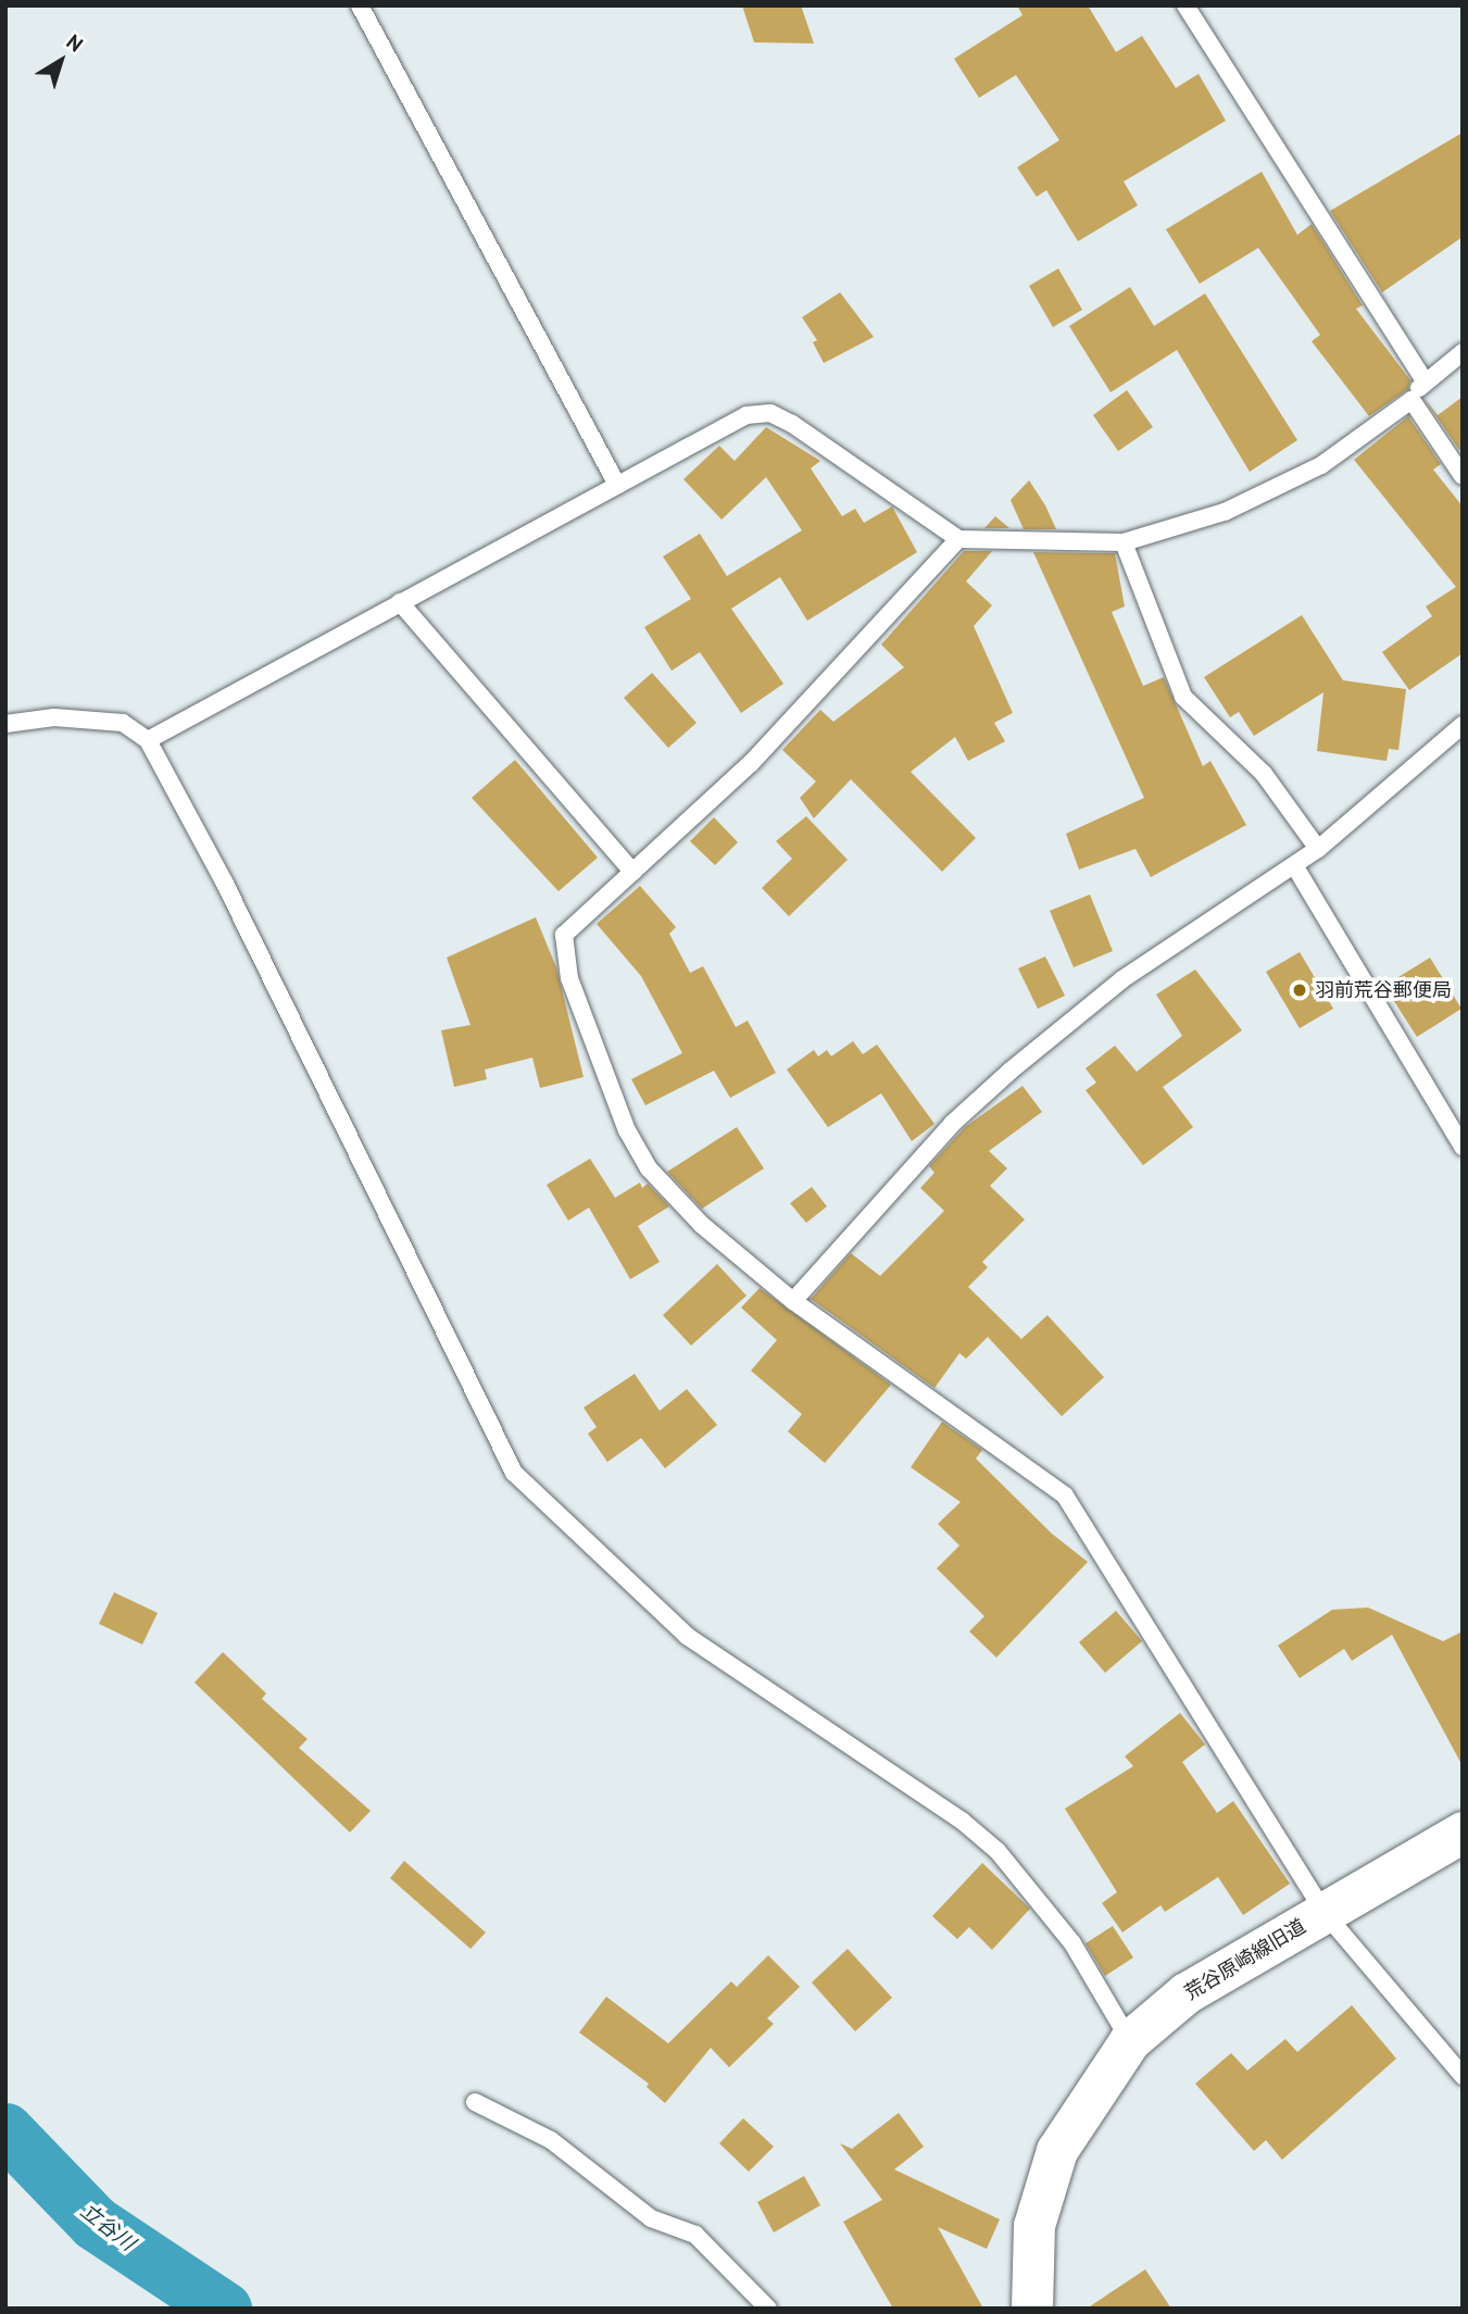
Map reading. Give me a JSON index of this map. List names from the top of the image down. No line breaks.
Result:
{"streets":{"street":["荒谷原崎線旧道"]},"water":["立谷川"],"places":["羽前荒谷郵便局"],"north":"top right"}
